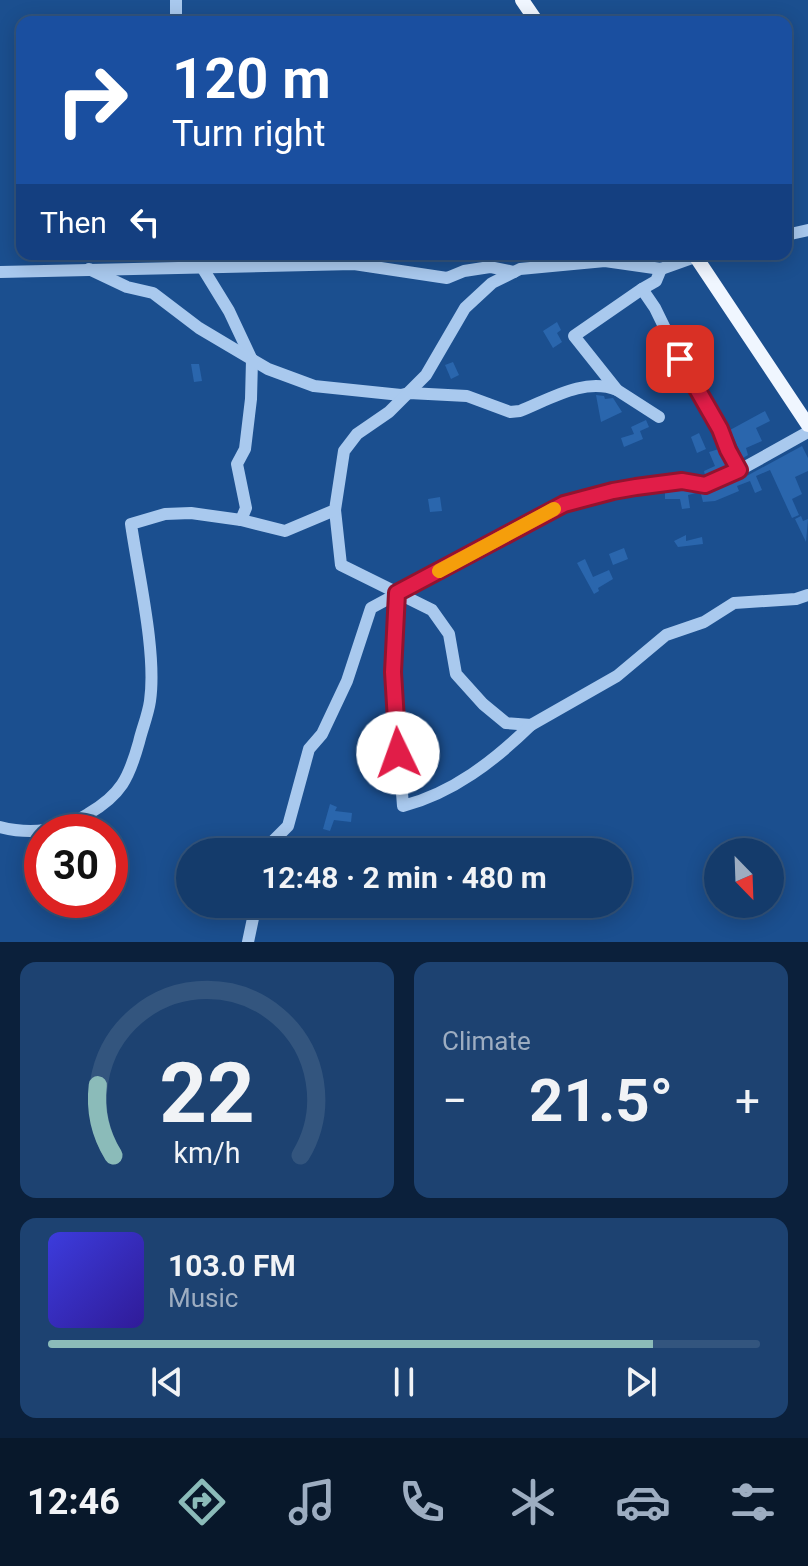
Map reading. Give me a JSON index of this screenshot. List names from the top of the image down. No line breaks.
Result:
{"north":"bottom right","page":{"turn":["120 m","Turn right"],"then":"Then","limit":"30","trip":"12:48 · 2 min · 480 m","tile":"Climate","heat":["−","21.5°","+"],"song":["103.0 FM","Music"],"tabs":"12:46","gauge":["22","km/h"]}}
